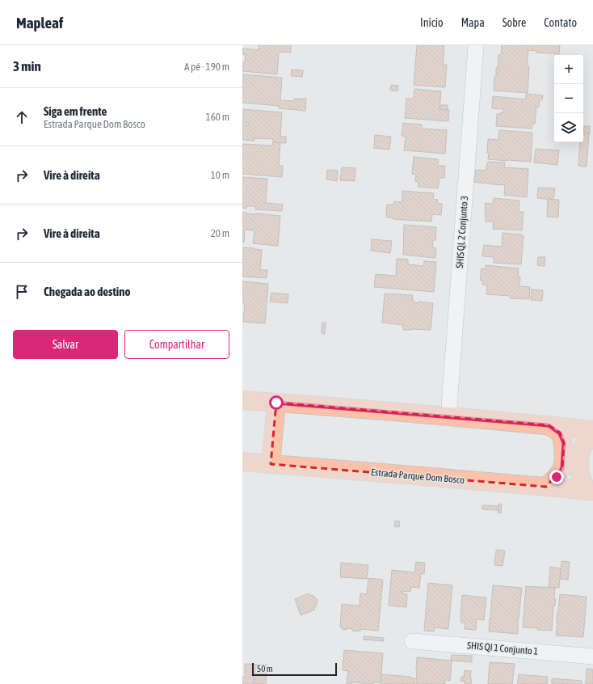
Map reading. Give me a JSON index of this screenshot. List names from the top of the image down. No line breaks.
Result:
{"streets":{"main road":["Estrada Parque Dom Bosco"],"street":["SHIS QL 2 Conjunto 3","SHIS QI 1 Conjunto 1"]},"scale_bar":"50 m","page":{"header":"Mapleaf","nav":["Início","Mapa","Sobre","Contato"],"heading":["3 min","A pé · 190 m"],"map_buttons":["+","−"],"list":[["Siga em frente","Estrada Parque Dom Bosco","160 m"],["Vire à direita","10 m"],["Vire à direita","20 m"],"Chegada ao destino"],"buttons":["Salvar","Compartilhar"],"scale":"50 m"}}
